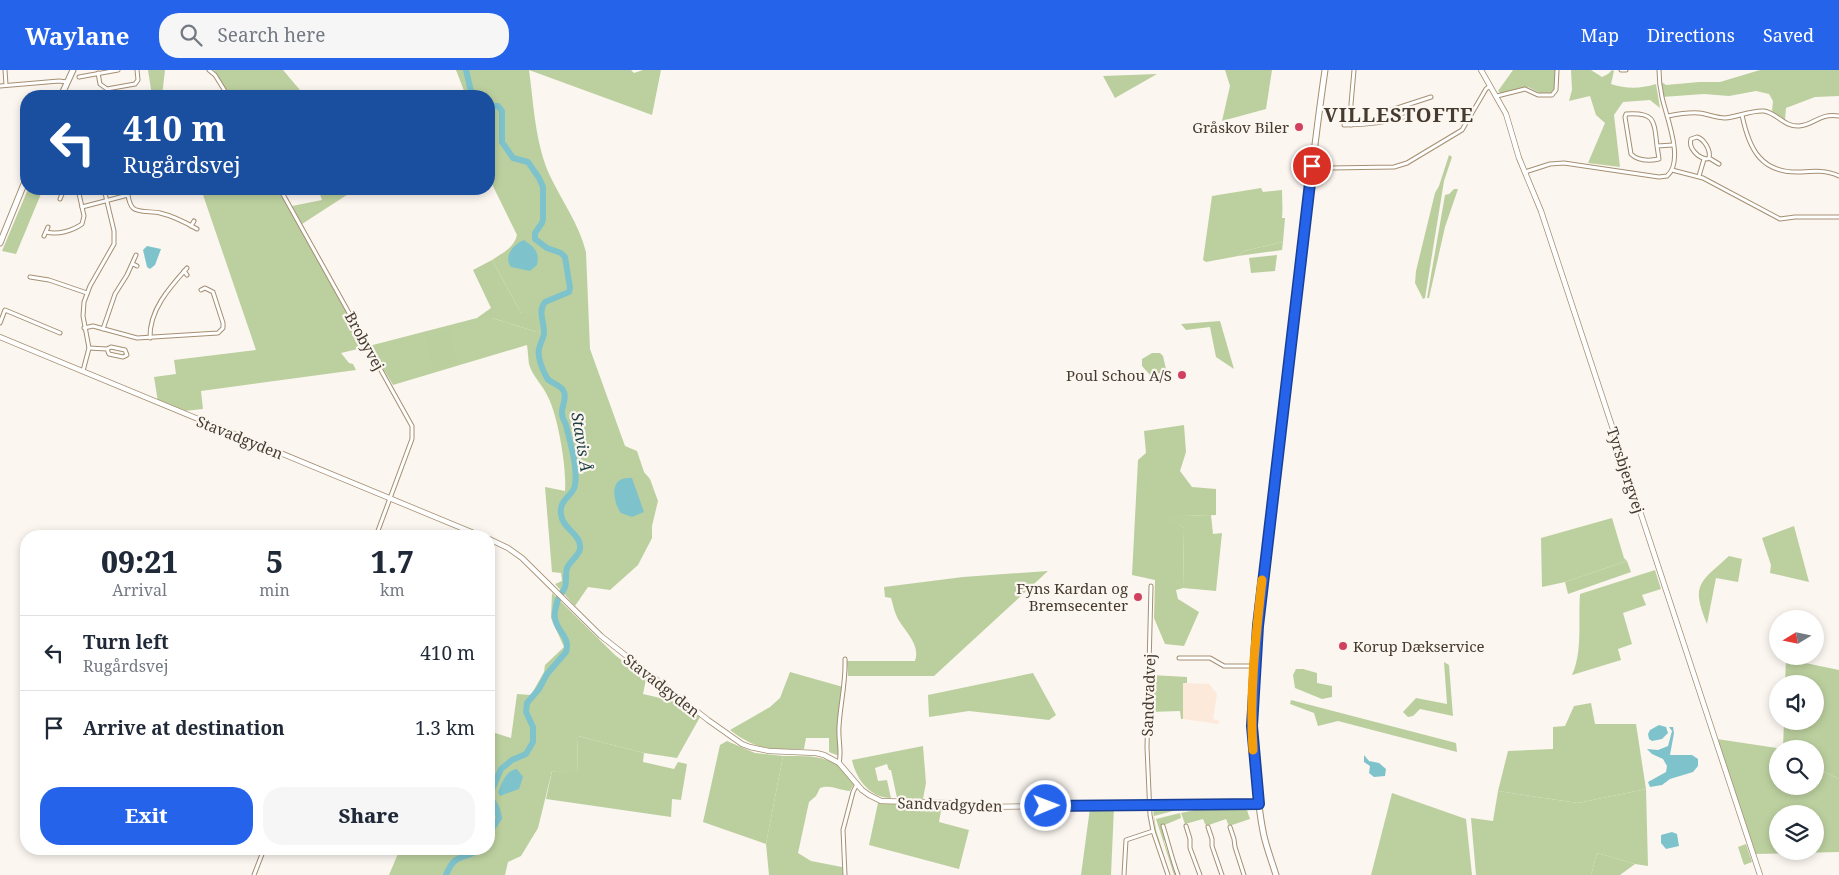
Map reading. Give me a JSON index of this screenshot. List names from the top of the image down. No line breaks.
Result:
{"streets":{"street":["Brobyvej","Stavadgyden","Tyrsbjergvej","Sandvadvej","Sandvadgyden"]},"crossings":[["Brobyvej","Stavadgyden"],["Stavadgyden","Sandvadgyden"],["Sandvadvej","Sandvadgyden"]],"districts":["VILLESTOFTE"],"water":["Stavis Å"],"places":["Gråskov Biler","Poul Schou A/S","Fyns Kardan og Bremsecenter","Korup Dækservice"],"north":"left","page":{"header":"Waylane","search":"Search here","nav":["Map","Directions","Saved"],"turn":["410 m","Rugårdsvej"],"eta":["09:21","Arrival","5","min","1.7","km"],"list":[{"name":"Turn left","note":"Rugårdsvej","value":"410 m"},{"name":"Arrive at destination","value":"1.3 km"}],"buttons":["Exit","Share"]}}
